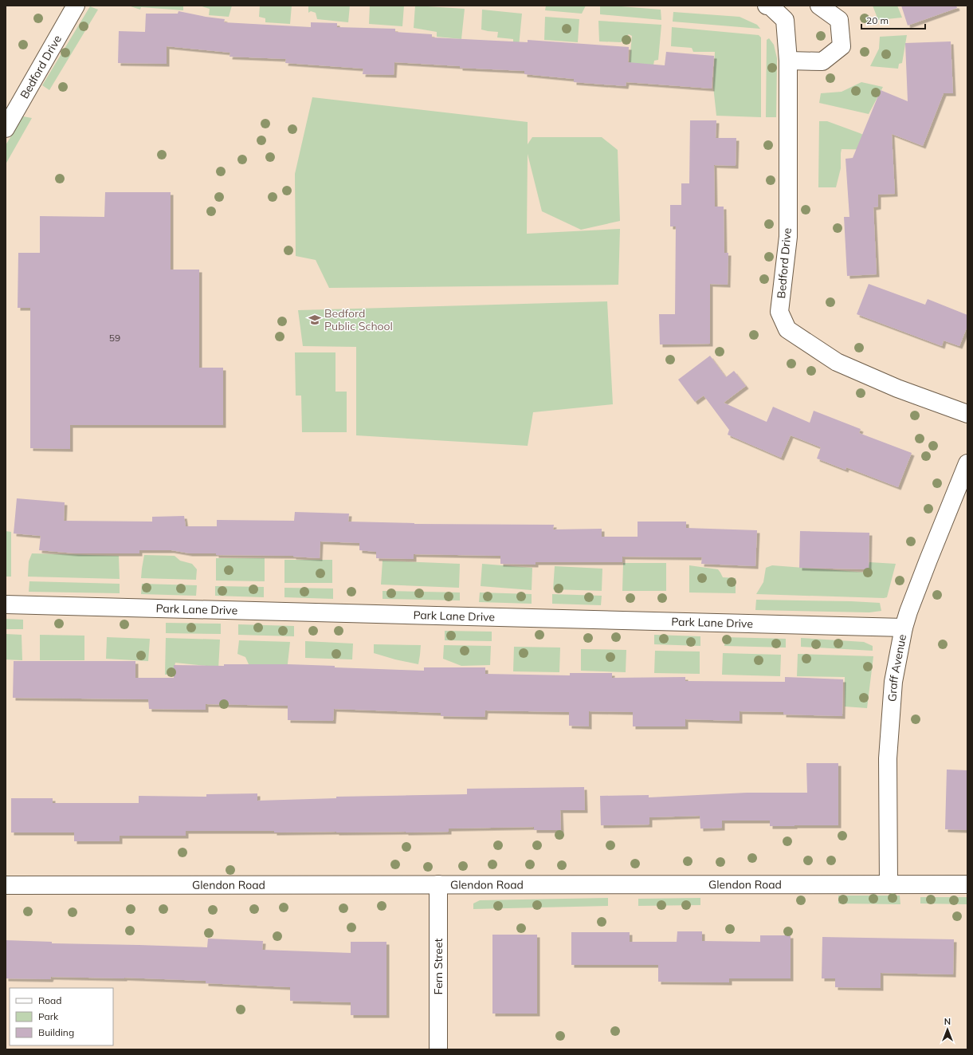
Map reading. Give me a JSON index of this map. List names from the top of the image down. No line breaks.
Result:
{"streets":{"street":["Bedford Drive","Park Lane Drive","Graff Avenue","Glendon Road","Fern Street"]},"crossings":[["Park Lane Drive","Graff Avenue"],["Graff Avenue","Glendon Road"],["Glendon Road","Fern Street"]],"places":{"school or university":["Bedford Public School"]},"house_numbers":["59"],"legend":["Road","Park","Building"],"scale_bar":"20 m","north":"top"}
